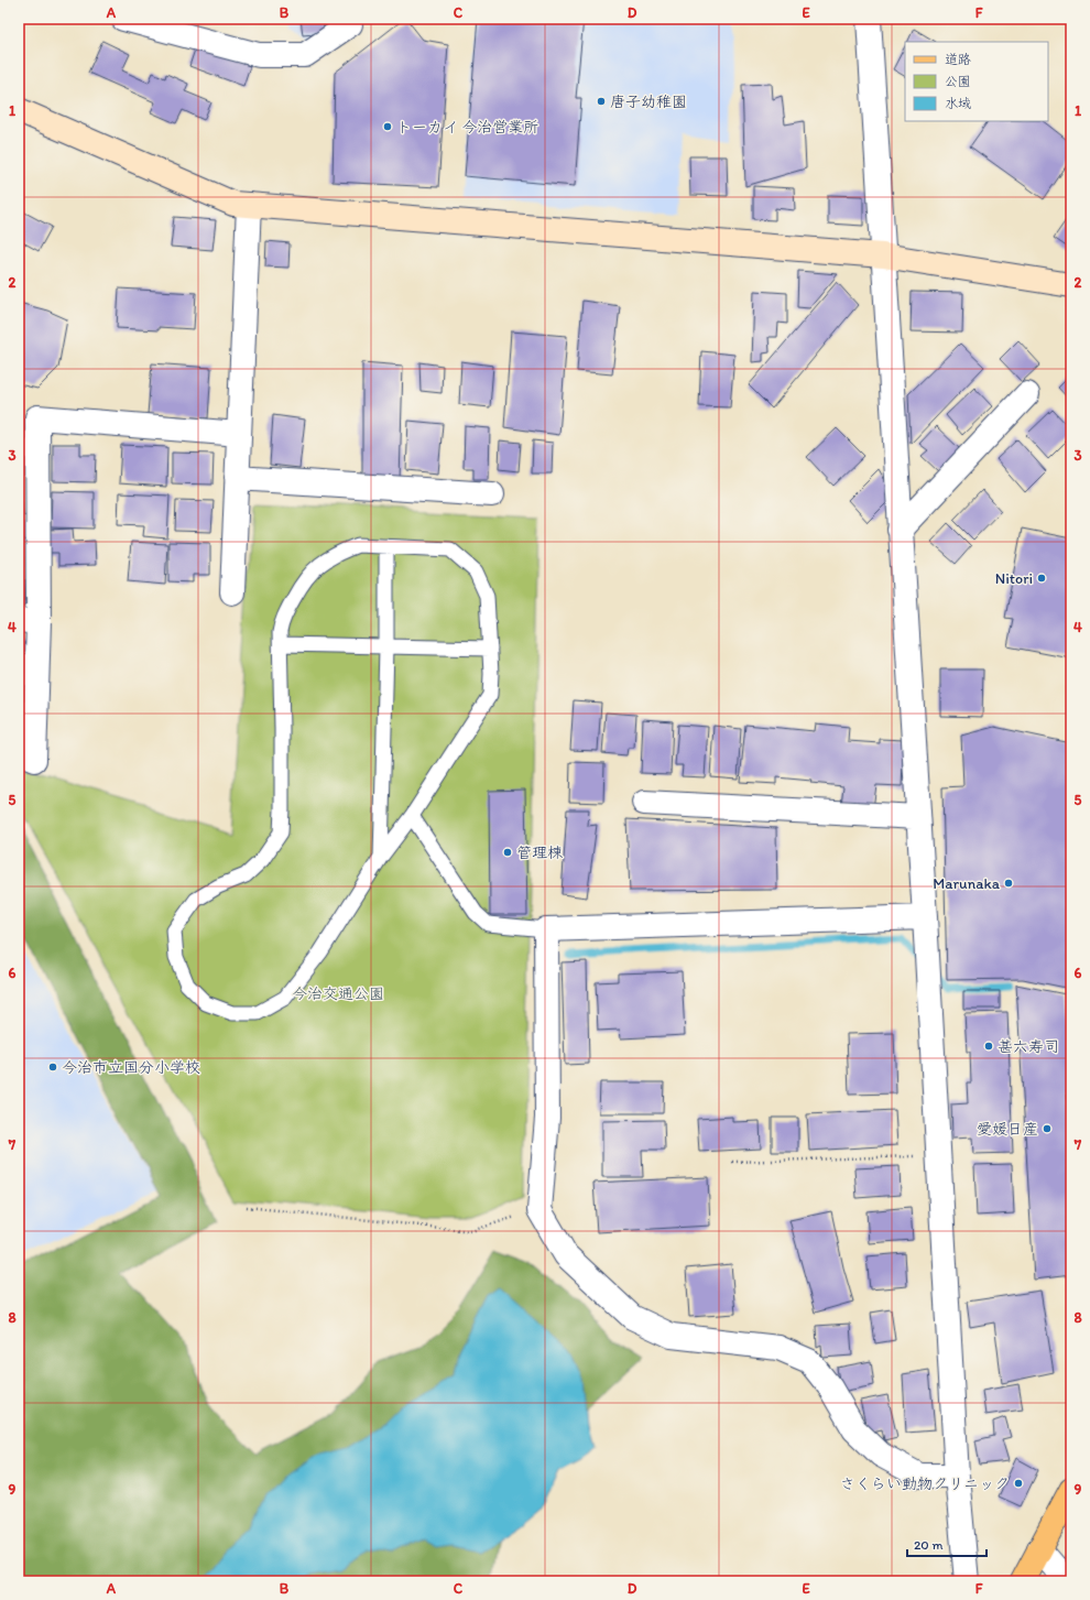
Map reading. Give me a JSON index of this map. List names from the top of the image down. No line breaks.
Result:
{"parks":["今治交通公園"],"places":["唐子幼稚園","トーカイ 今治営業所","Nitori","管理棟","Marunaka","甚六寿司","今治市立国分小学校","愛媛日産","さくらい動物クリニック"],"legend":["道路","公園","水域"],"scale_bar":"20 m","grid":{"columns":["A","B","C","D","E","F"],"rows":["1","2","3","4","5","6","7","8","9"]}}
